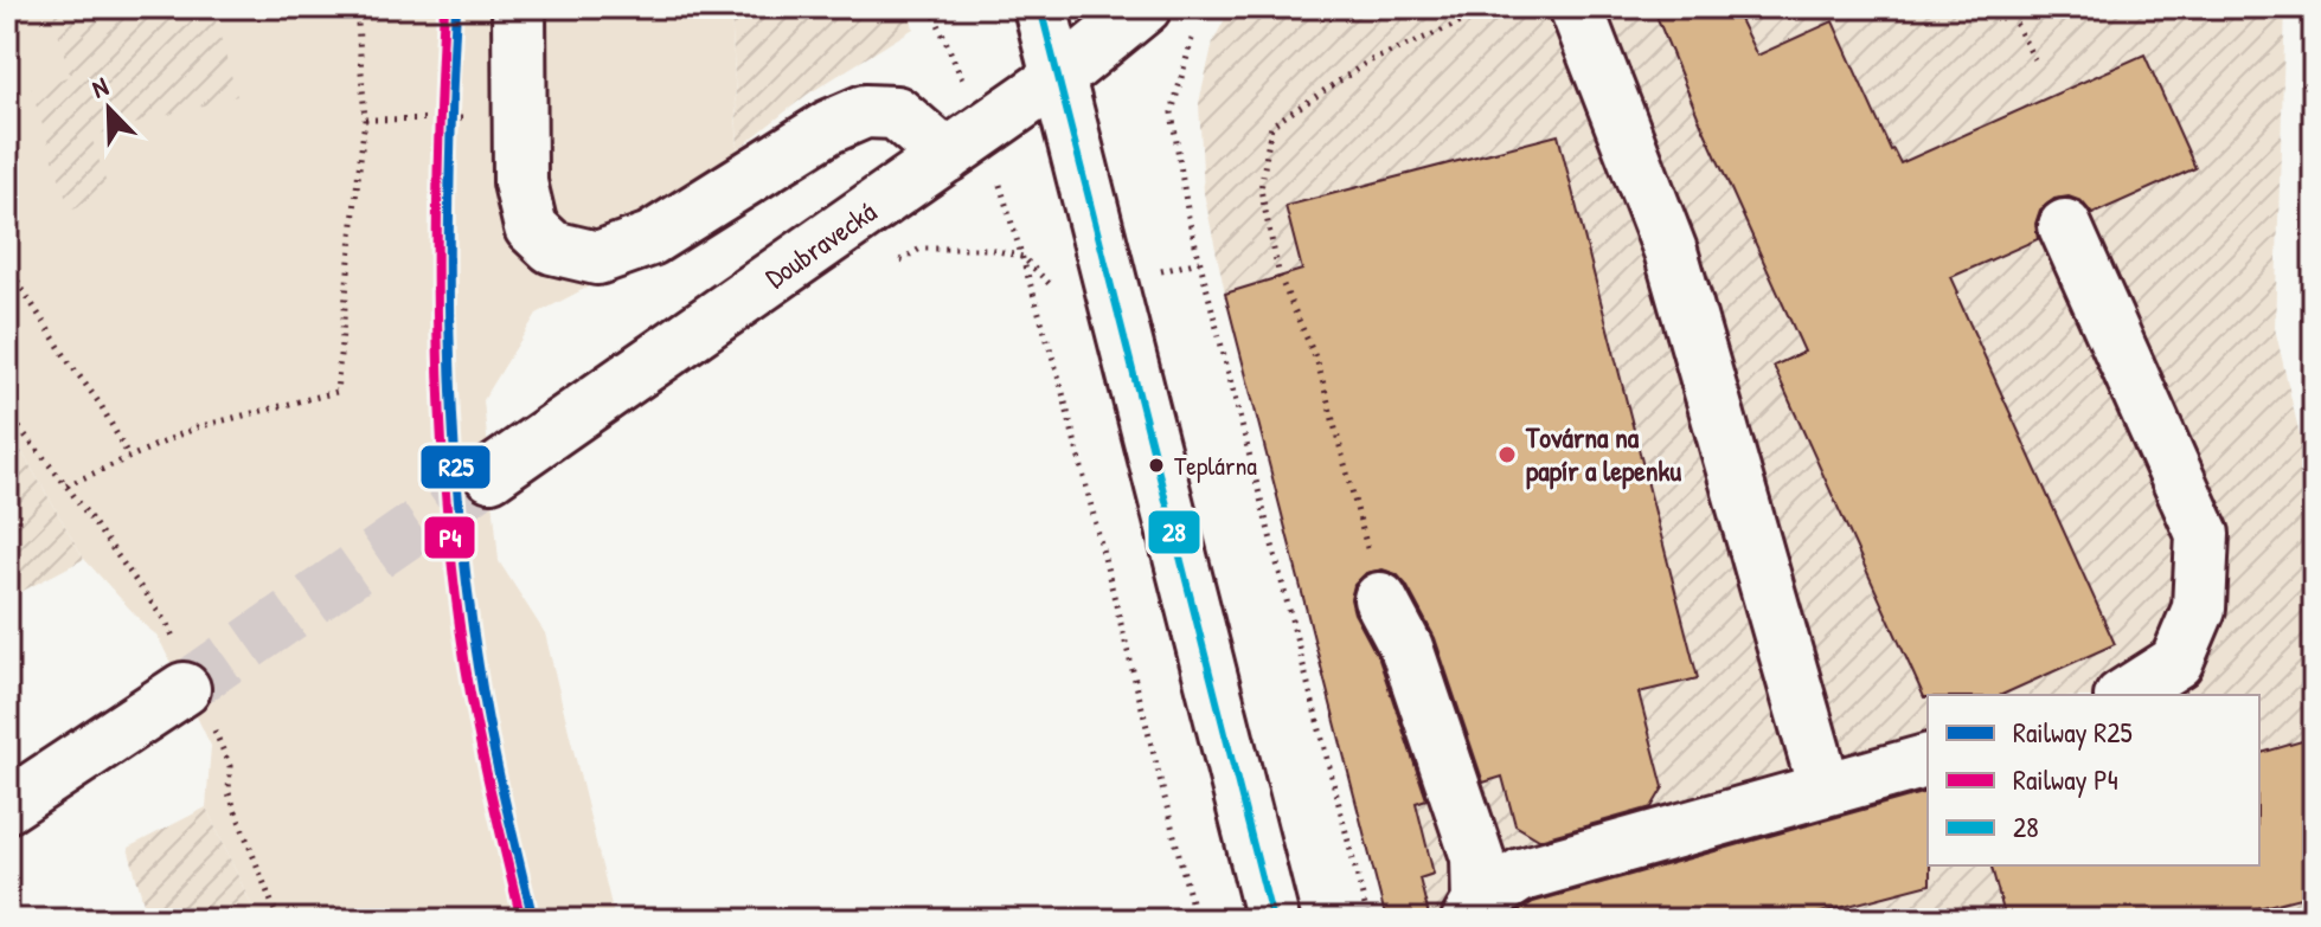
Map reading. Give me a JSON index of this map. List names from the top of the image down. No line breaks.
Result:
{"streets":{"street":["Doubravecká"]},"places":["Továrna na papír a lepenku","Teplárna"],"lines":["rail line R25","rail line P4","transit line 28"],"legend":["Railway R25","Railway P4","28"],"north":"top left"}
